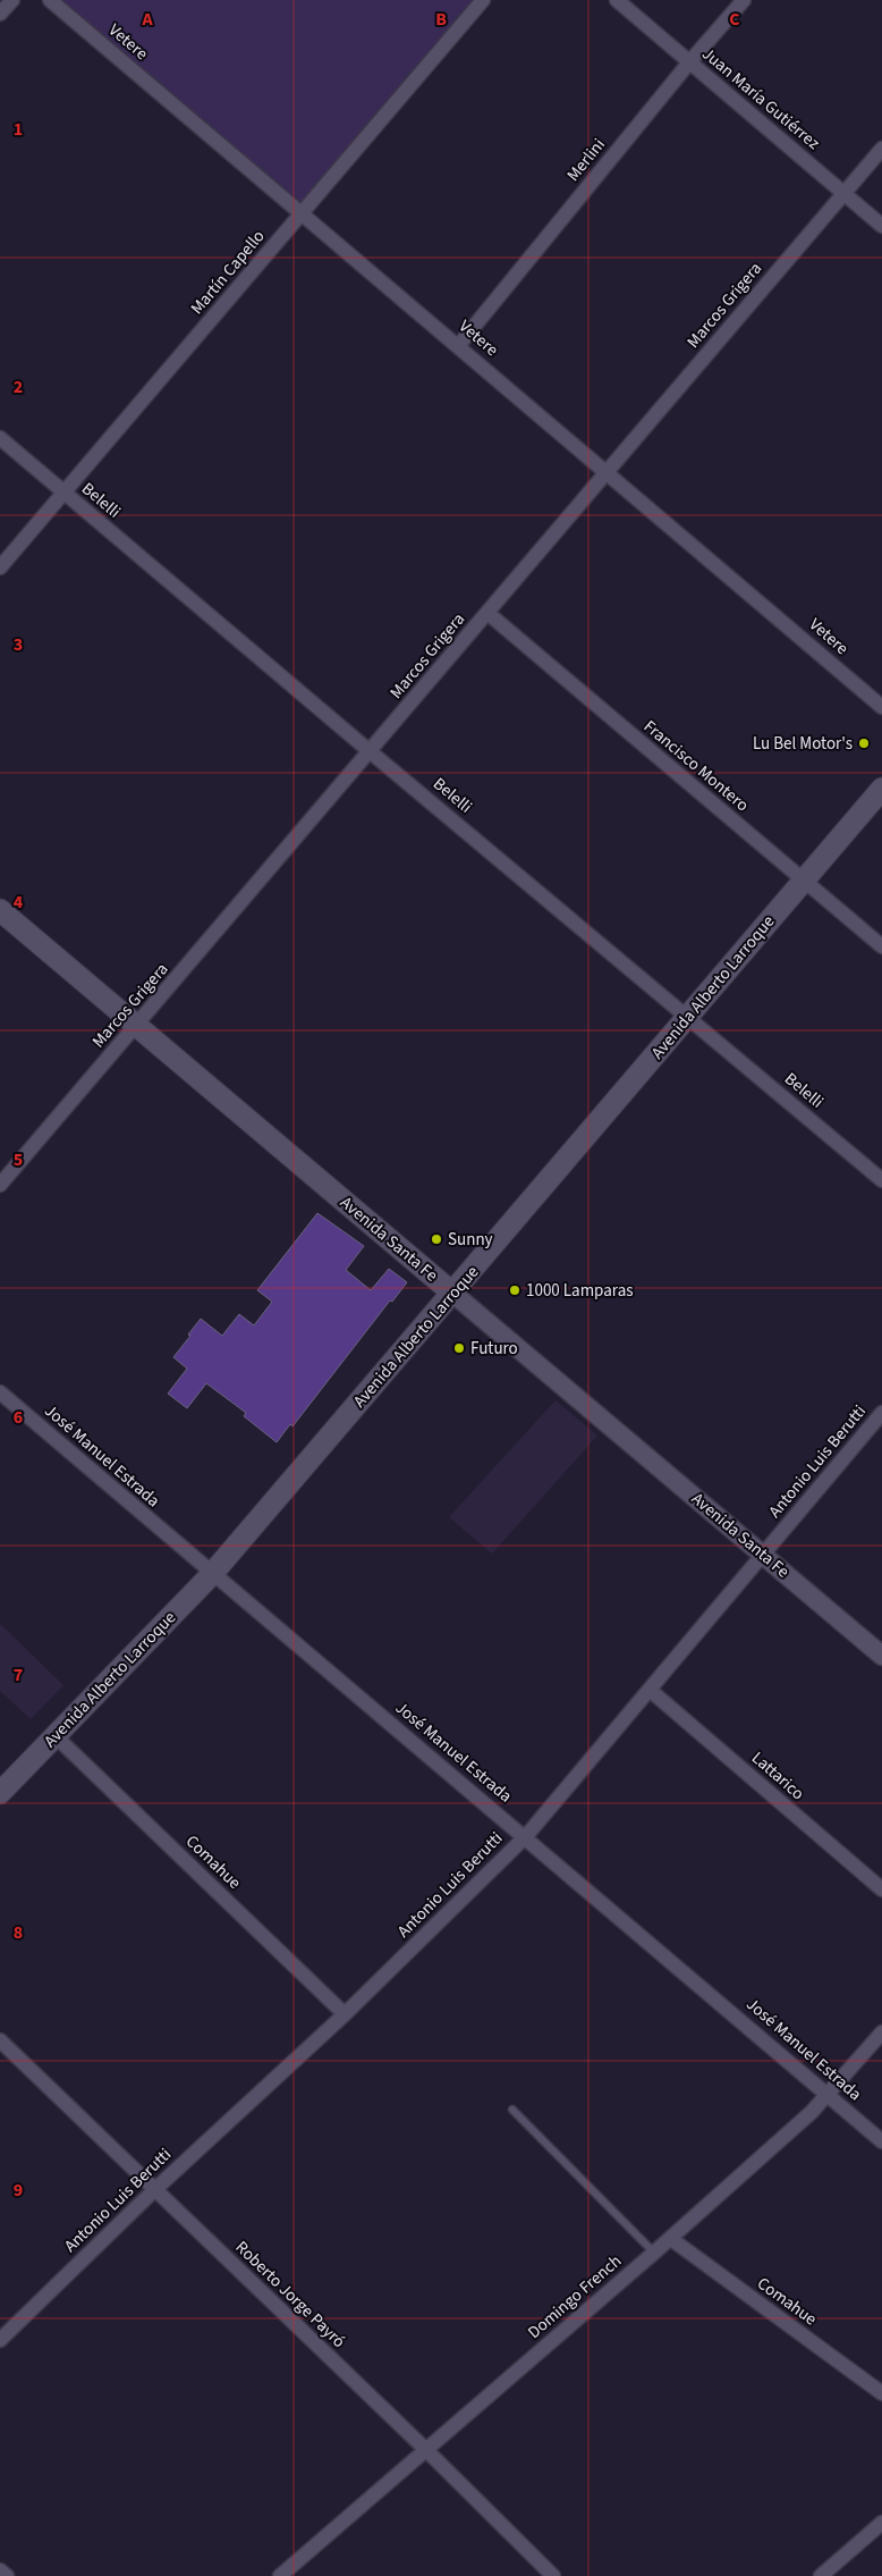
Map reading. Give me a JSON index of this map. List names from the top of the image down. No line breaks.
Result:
{"streets":{"main road":["Avenida Alberto Larroque","Avenida Santa Fe"],"street":["Vetere","Juan María Gutiérrez","Merlini","Martín Capello","Marcos Grigera","Belelli","Francisco Montero","José Manuel Estrada","Antonio Luis Berutti","Lattarico","Comahue","Roberto Jorge Payró","Domingo French"]},"crossings":[["Vetere","Merlini"],["Vetere","Martín Capello"],["Vetere","Marcos Grigera"],["Juan María Gutiérrez","Merlini"],["Juan María Gutiérrez","Marcos Grigera"],["Martín Capello","Belelli"],["Marcos Grigera","Belelli"],["Marcos Grigera","Francisco Montero"],["Marcos Grigera","Avenida Santa Fe"],["Belelli","Avenida Alberto Larroque"],["Francisco Montero","Avenida Alberto Larroque"],["Avenida Alberto Larroque","Avenida Santa Fe"],["Avenida Alberto Larroque","José Manuel Estrada"],["Avenida Alberto Larroque","Comahue"],["Avenida Santa Fe","Antonio Luis Berutti"],["José Manuel Estrada","Antonio Luis Berutti"],["José Manuel Estrada","Domingo French"],["Antonio Luis Berutti","Lattarico"],["Antonio Luis Berutti","Comahue"],["Antonio Luis Berutti","Roberto Jorge Payró"],["Comahue","Domingo French"],["Roberto Jorge Payró","Domingo French"]],"places":["Lu Bel Motor's","Sunny","1000 Lamparas","Futuro"],"grid":{"columns":["A","B","C"],"rows":["1","2","3","4","5","6","7","8","9"]}}
